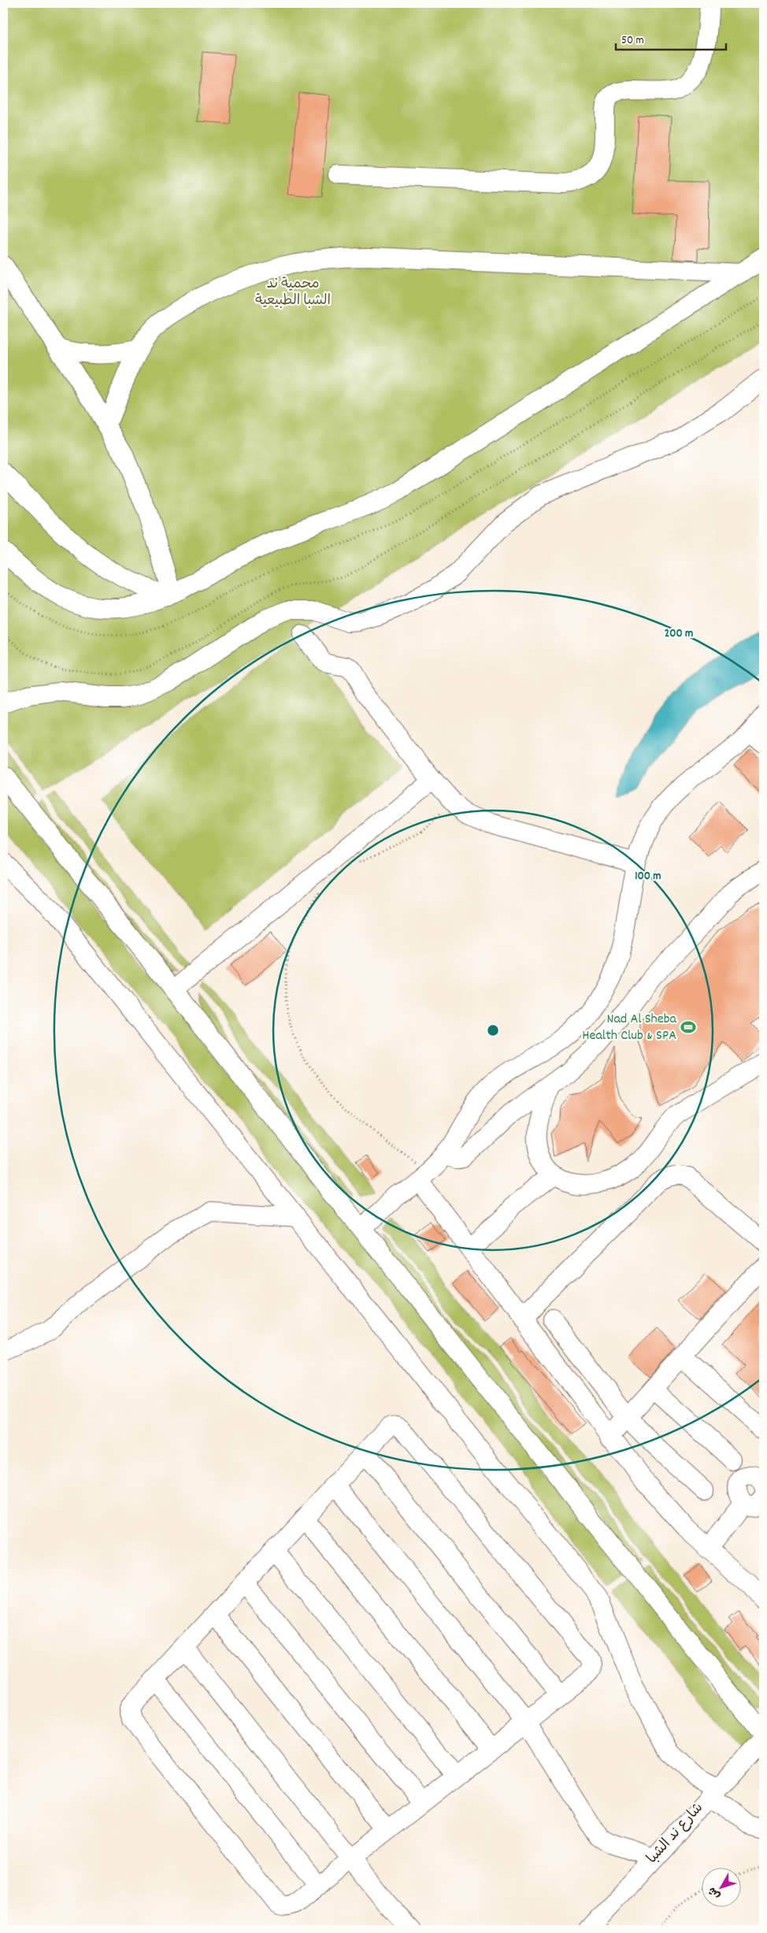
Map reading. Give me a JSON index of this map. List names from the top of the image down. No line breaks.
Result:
{"streets":{"street":["شارع ند الشبا"]},"parks":["محمية ند الشبا الطبيعية"],"places":{"sports":["Nad Al Sheba Health Club & SPA"]},"scale_bar":"50 m","north":"bottom left","rings":["200 m","100 m"]}
